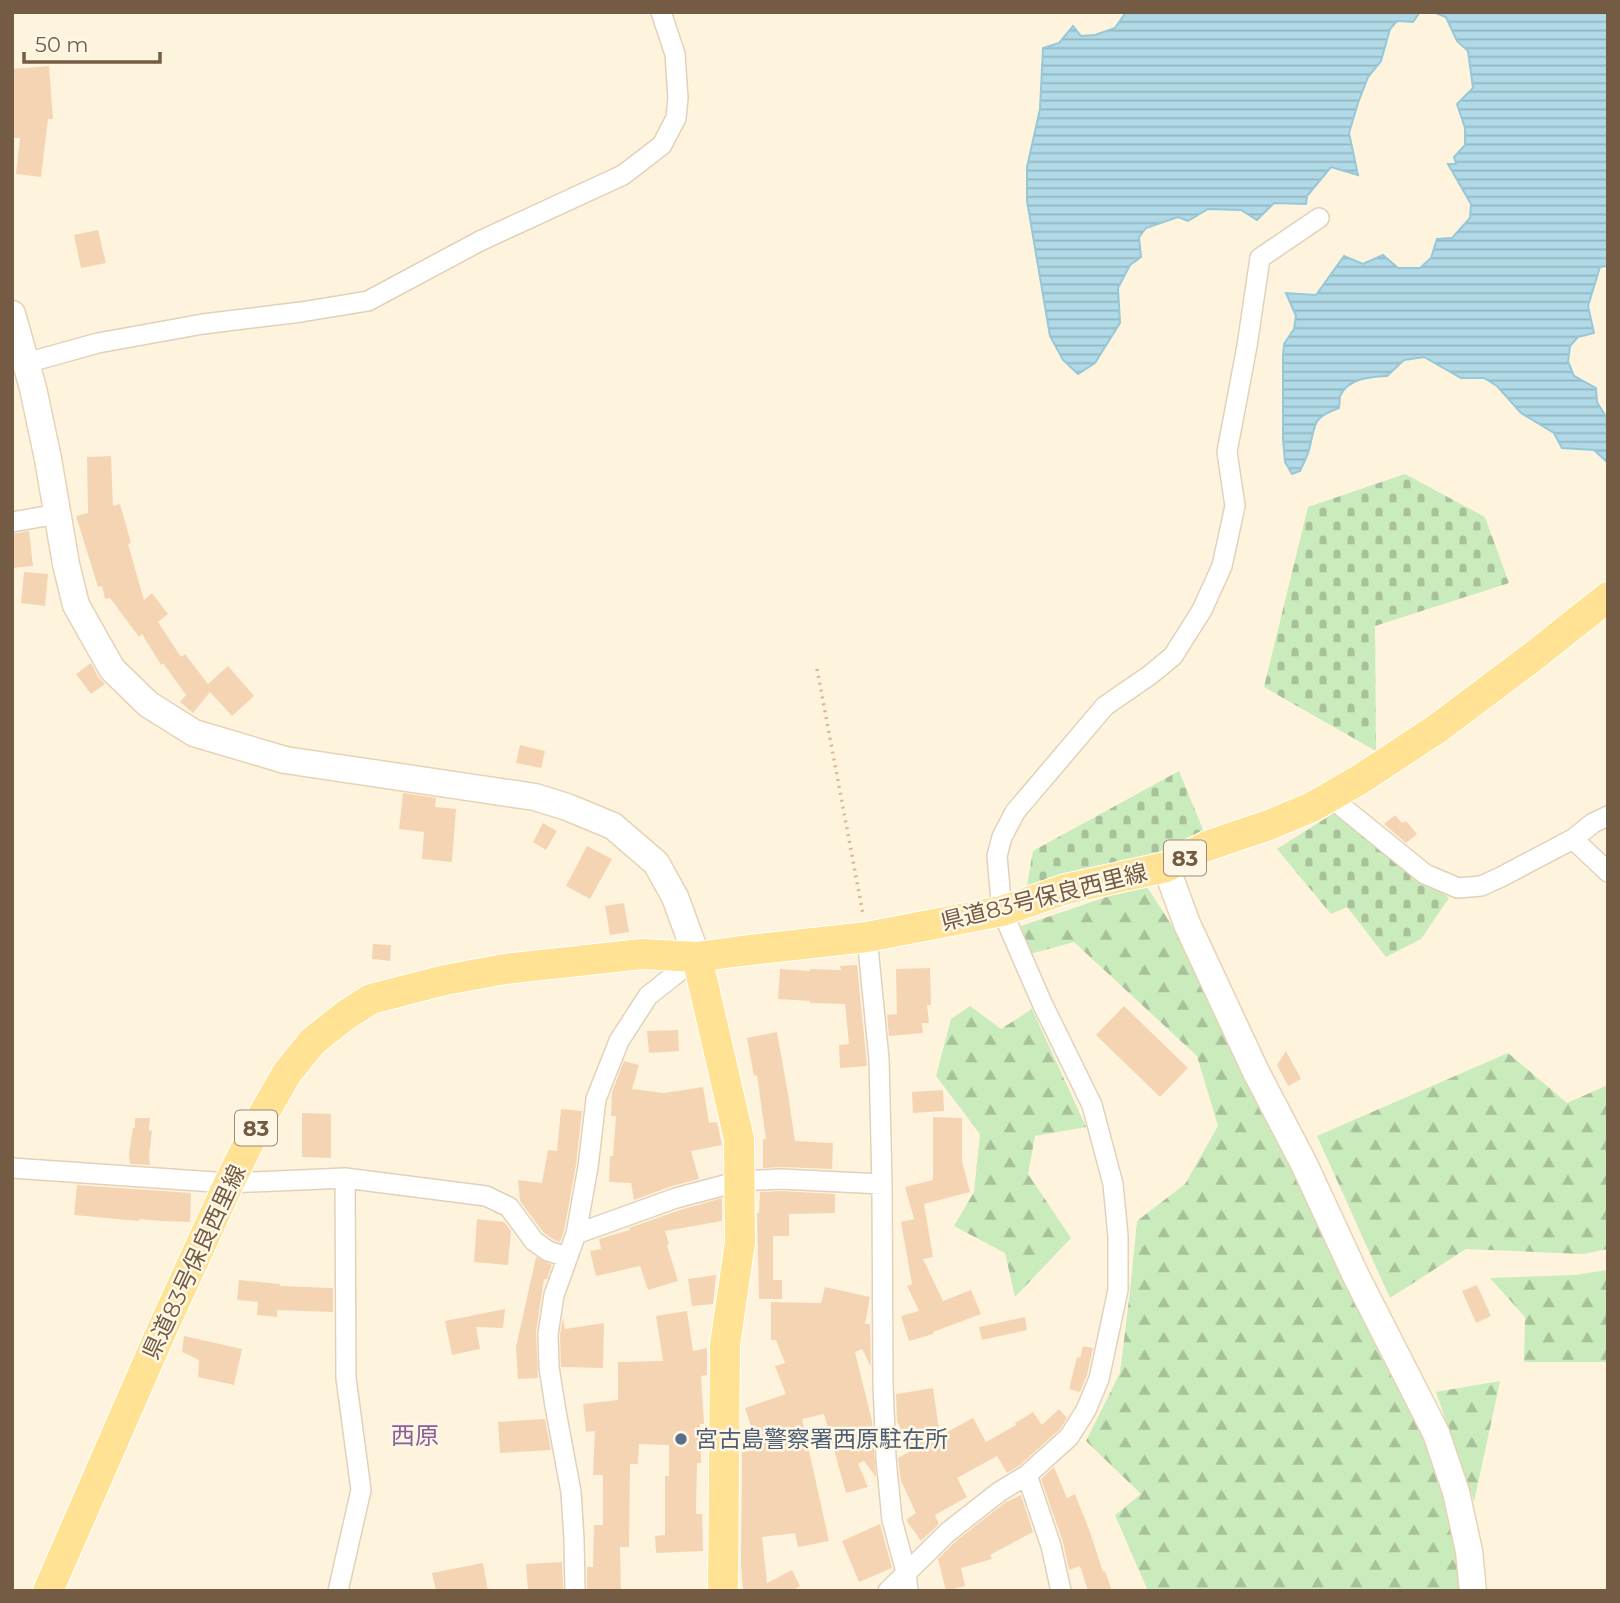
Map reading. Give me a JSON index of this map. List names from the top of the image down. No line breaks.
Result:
{"streets":{"main road":["83","県道83号保良西里線"]},"districts":["西原"],"places":["宮古島警察署西原駐在所"],"scale_bar":"50 m"}
